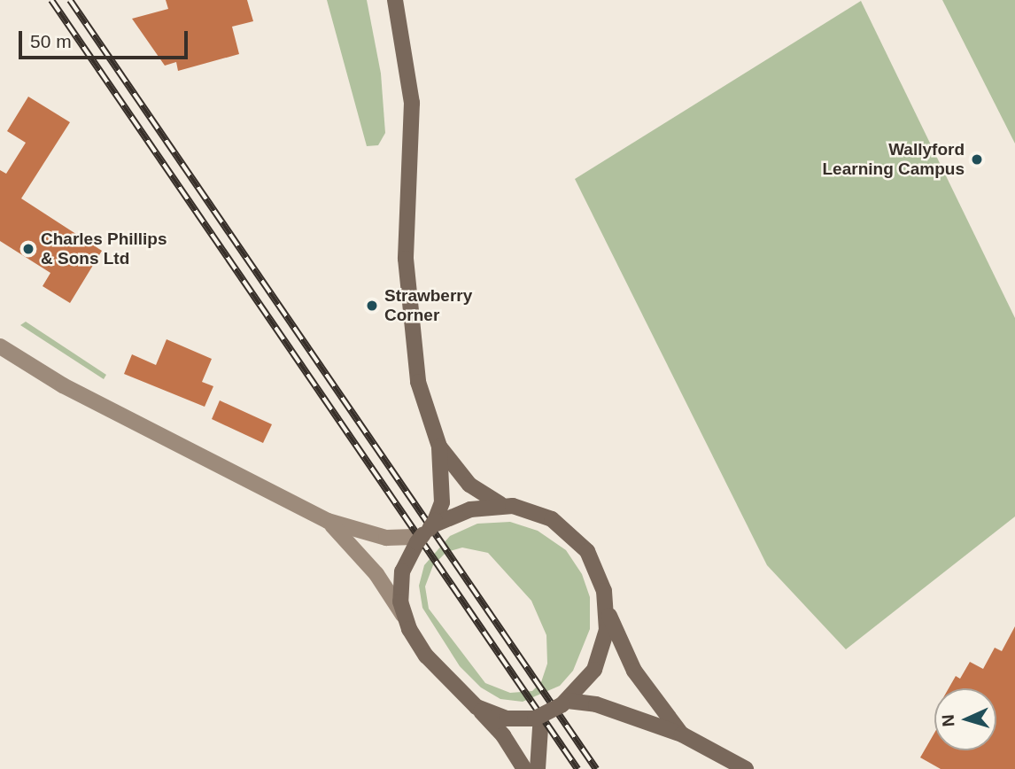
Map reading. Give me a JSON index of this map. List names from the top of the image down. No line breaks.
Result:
{"places":["Wallyford Learning Campus","Charles Phillips & Sons Ltd","Strawberry Corner"],"scale_bar":"50 m","north":"left"}
